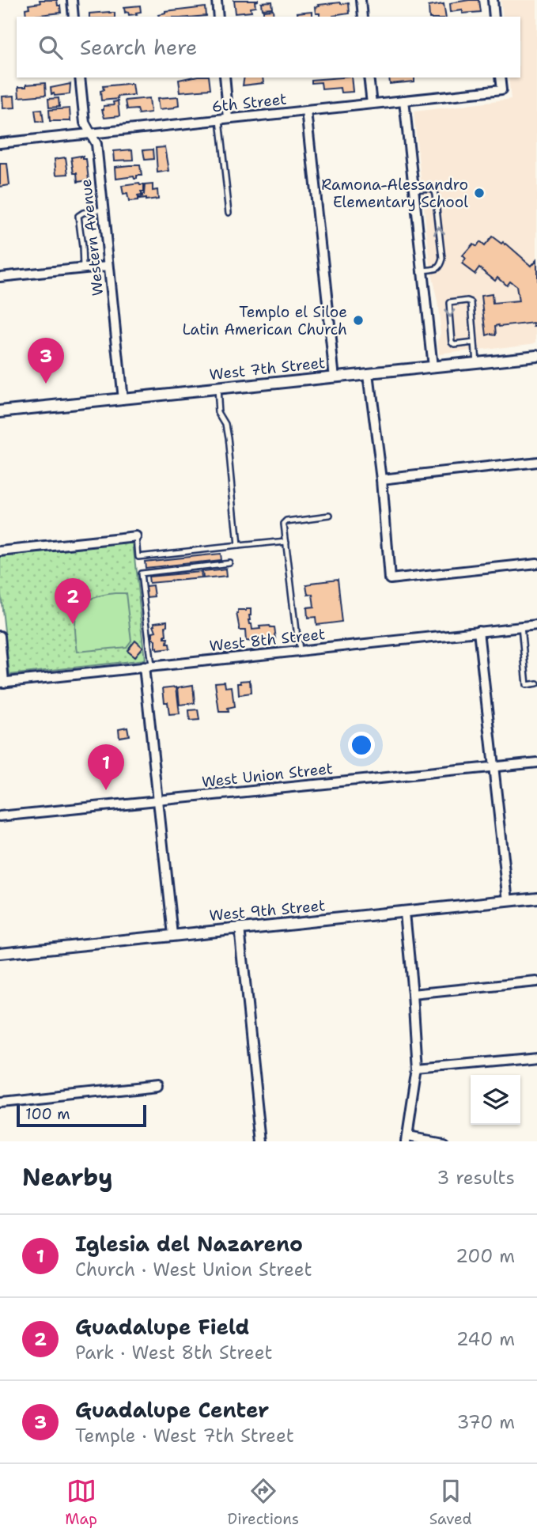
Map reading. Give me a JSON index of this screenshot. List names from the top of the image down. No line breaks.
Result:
{"streets":{"street":["6th Street","Western Avenue","West 7th Street","West 8th Street","West Union Street","West 9th Street"]},"crossings":[["6th Street","Western Avenue"],["Western Avenue","West 7th Street"]],"places":["Ramona-Alessandro Elementary School","Templo el Siloe Latin American Church"],"scale_bar":"100 m","page":{"search":"Search here","pins":["3","2","1"],"scale":"100 m","heading":["Nearby","3 results"],"list":[{"mark":"1","name":"Iglesia del Nazareno","note":"Church · West Union Street","value":"200 m"},{"mark":"2","name":"Guadalupe Field","note":"Park · West 8th Street","value":"240 m"},{"mark":"3","name":"Guadalupe Center","note":"Temple · West 7th Street","value":"370 m"}],"nav":["Map","Directions","Saved"]}}
